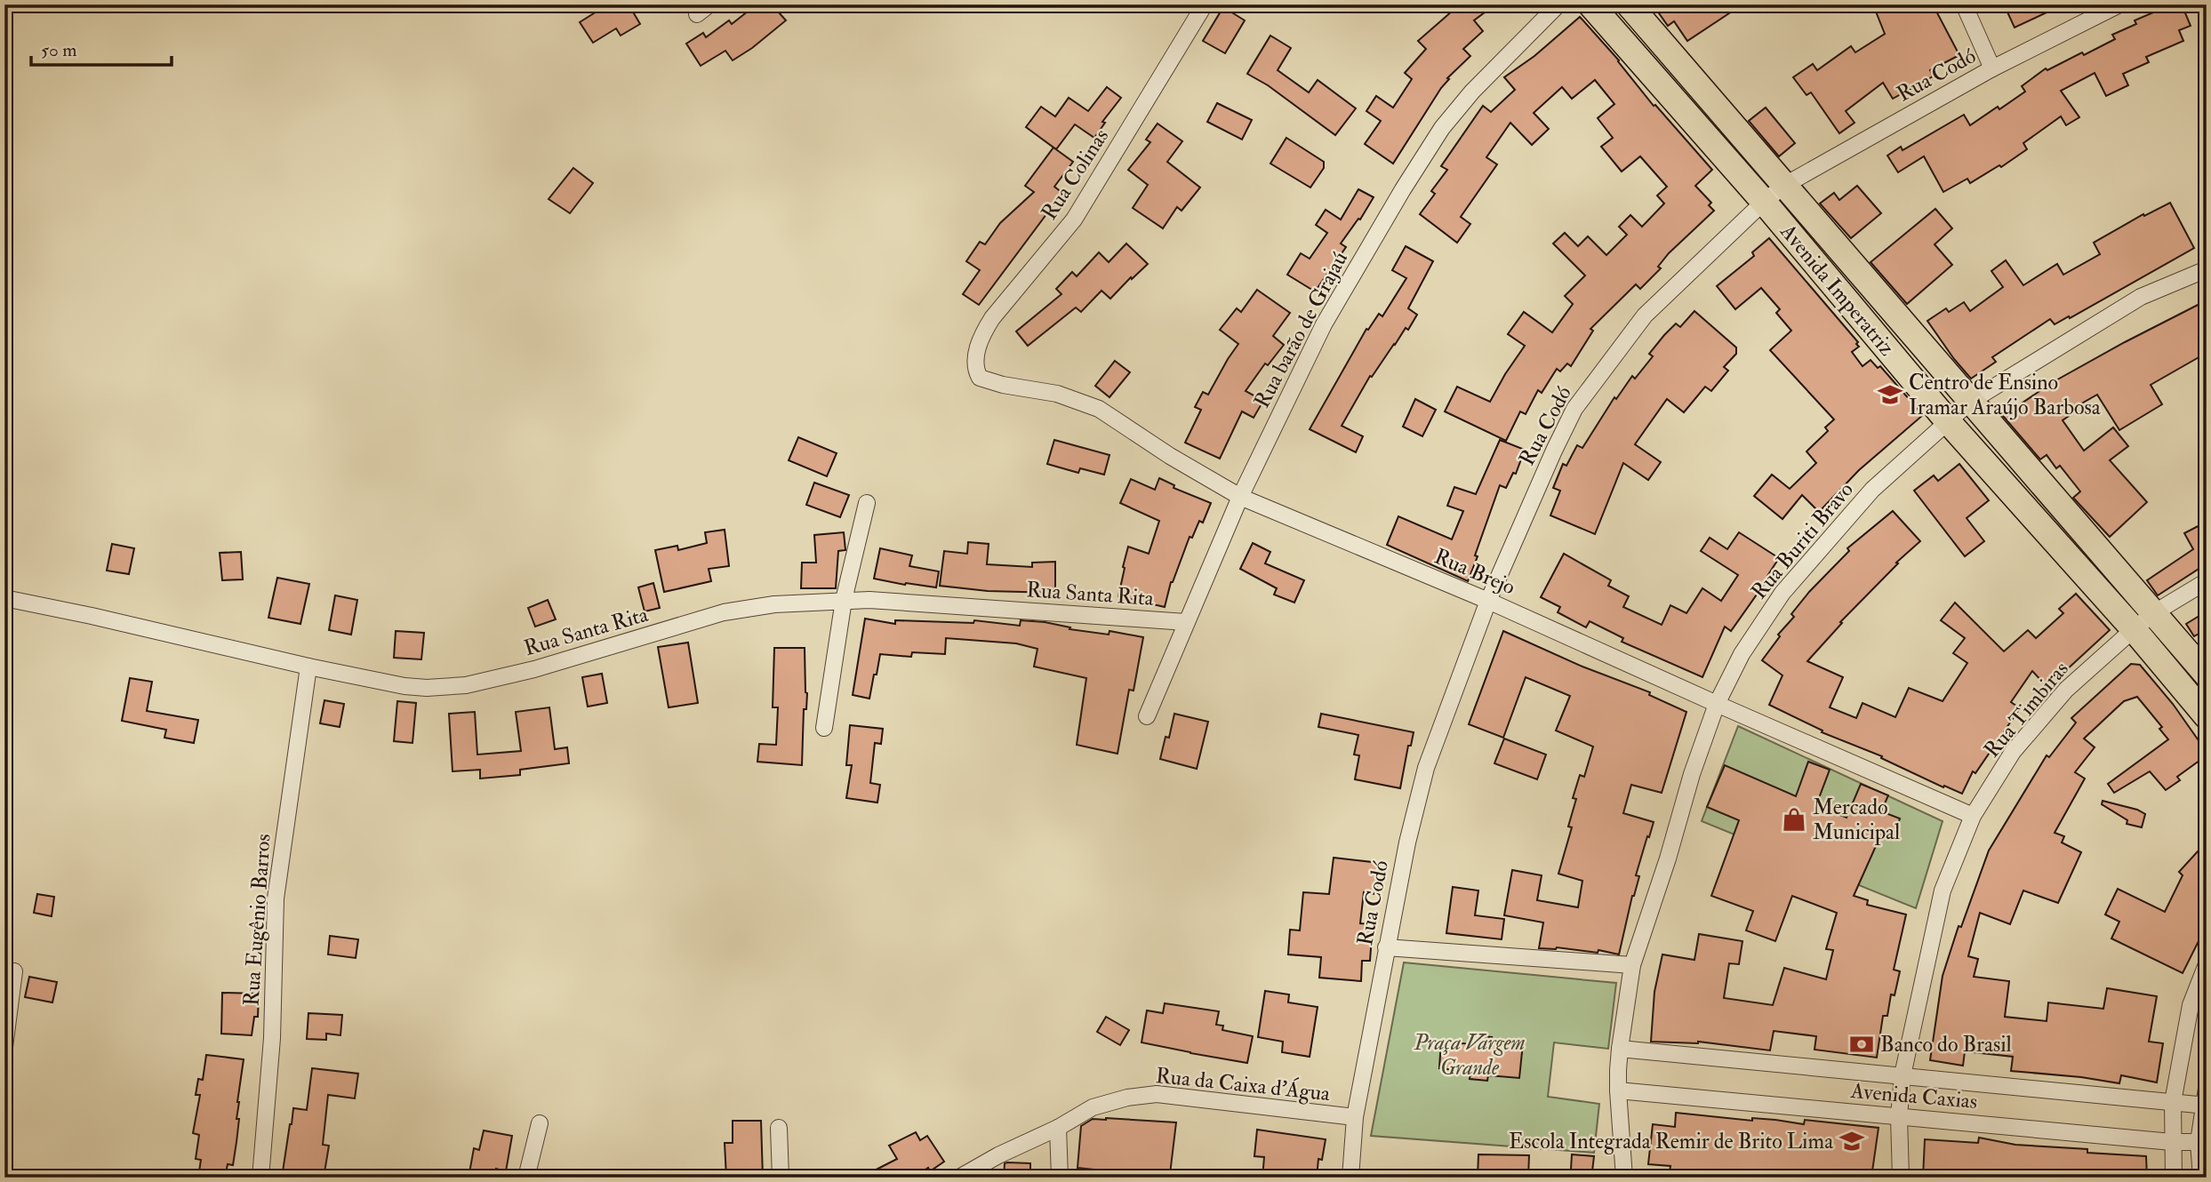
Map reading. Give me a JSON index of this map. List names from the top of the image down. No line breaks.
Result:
{"streets":{"main road":["Avenida Imperatriz"],"street":["Rua Codó","Rua Colinas","Rua barão de Grajaú","Rua Buriti Bravo","Rua Brejo","Rua Santa Rita","Rua Timbiras","Rua Eugênio Barros","Rua da Caixa d'Água","Avenida Caxias"]},"crossings":[["Rua Codó","Avenida Imperatriz"],["Rua Codó","Rua Brejo"],["Rua Codó","Rua da Caixa d'Água"],["Rua Colinas","Rua Brejo"],["Avenida Imperatriz","Rua Buriti Bravo"],["Avenida Imperatriz","Rua Timbiras"],["Rua barão de Grajaú","Rua Brejo"],["Rua barão de Grajaú","Rua Santa Rita"],["Rua Buriti Bravo","Rua Brejo"],["Rua Buriti Bravo","Avenida Caxias"],["Rua Brejo","Rua Timbiras"],["Rua Santa Rita","Rua Eugênio Barros"],["Rua Timbiras","Avenida Caxias"]],"parks":["Praça Vargem Grande"],"places":{"school or university":["Centro de Ensino Iramar Araújo Barbosa","Escola Integrada Remir de Brito Lima"],"shop":["Mercado Municipal"],"bank":["Banco do Brasil"]},"scale_bar":"50 m"}
